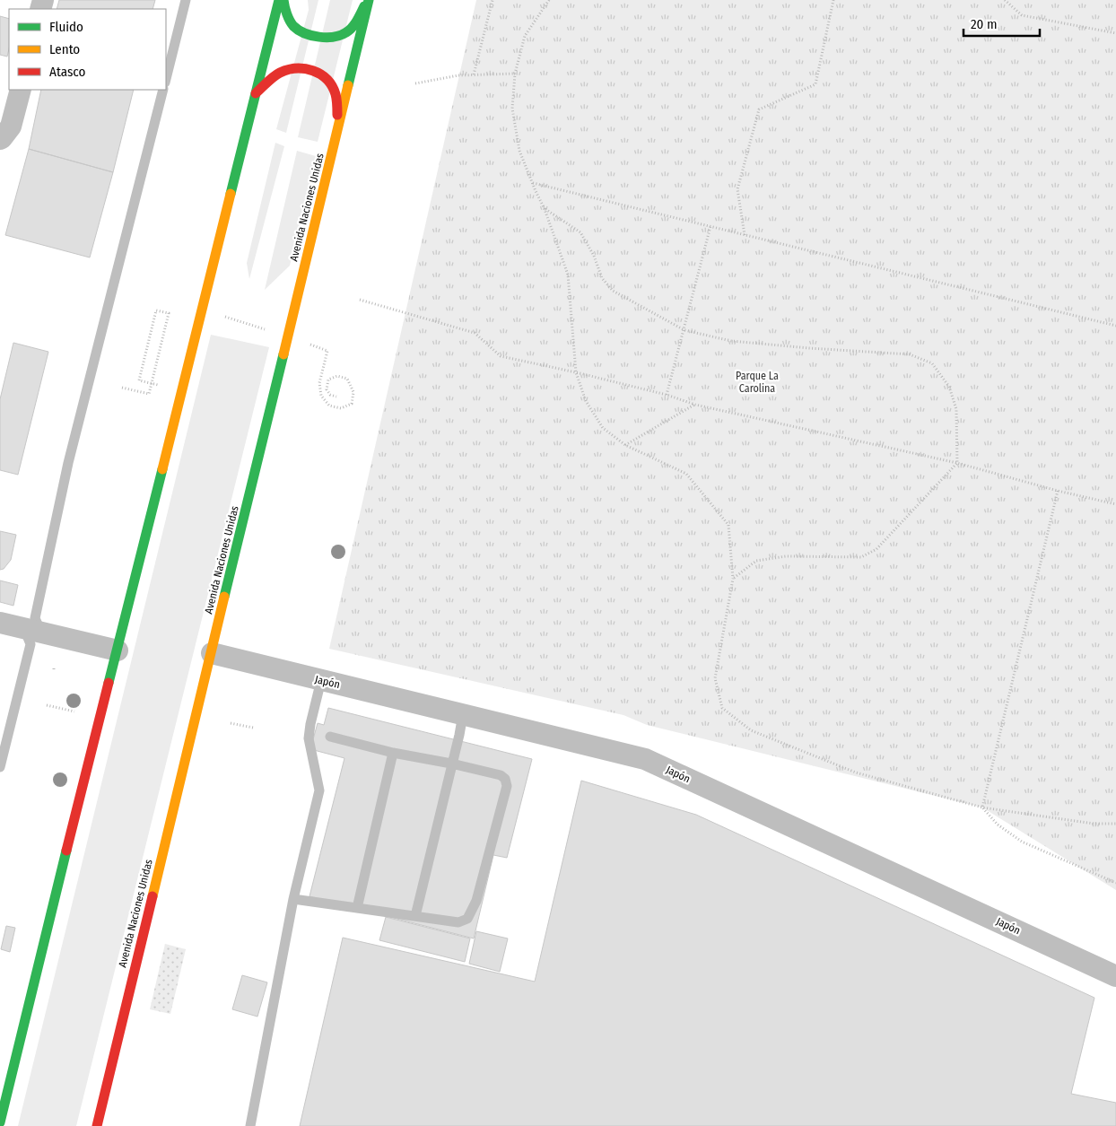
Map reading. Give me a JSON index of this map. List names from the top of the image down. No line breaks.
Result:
{"streets":{"main road":["Avenida Naciones Unidas"],"street":["Japón"]},"crossings":[["Avenida Naciones Unidas","Japón"]],"parks":["Parque La Carolina"],"legend":["Fluido","Lento","Atasco"],"scale_bar":"20 m"}
